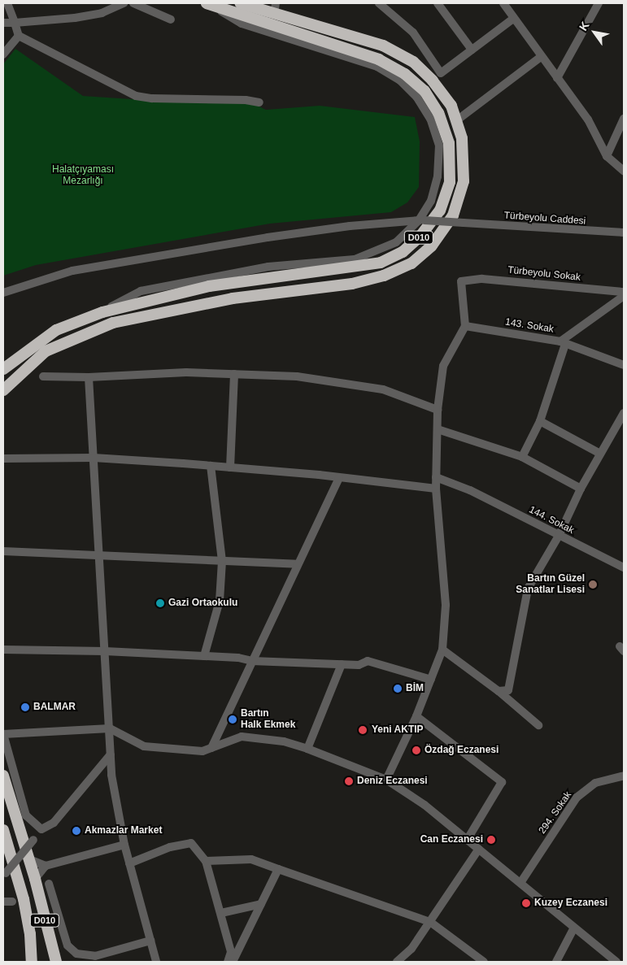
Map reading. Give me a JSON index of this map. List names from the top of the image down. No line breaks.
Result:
{"streets":{"highway":["D010"],"street":["Türbeyolu Caddesi","Türbeyolu Sokak","143. Sokak","144. Sokak","294. Sokak"]},"crossings":[["Türbeyolu Sokak","143. Sokak"]],"parks":["Halatçıyaması Mezarlığı"],"places":["Bartın Güzel Sanatlar Lisesi","Gazi Ortaokulu","BİM","BALMAR","Bartın Halk Ekmek","Yeni AKTIP","Özdağ Eczanesi","Deniz Eczanesi","Akmazlar Market","Can Eczanesi","Kuzey Eczanesi"],"north":"top left"}
